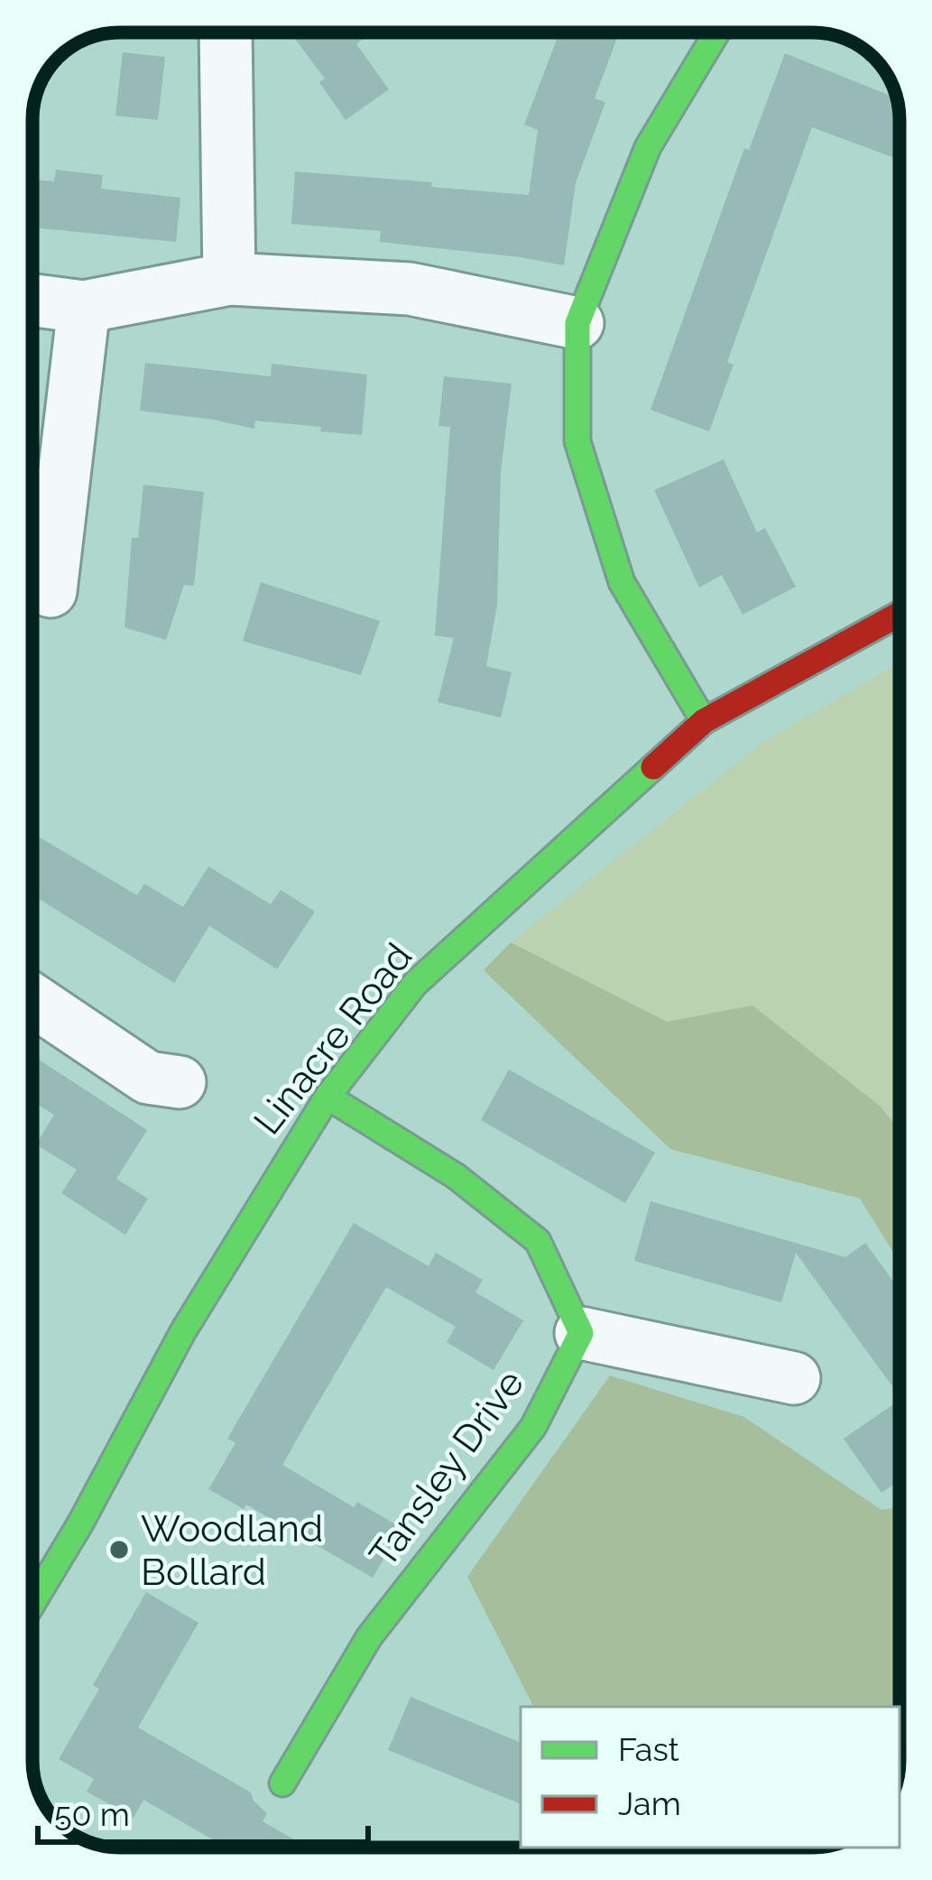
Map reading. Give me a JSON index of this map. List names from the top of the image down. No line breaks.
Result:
{"streets":{"street":["Linacre Road","Tansley Drive"]},"places":["Woodland Bollard"],"legend":["Fast","Jam"],"scale_bar":"50 m"}
